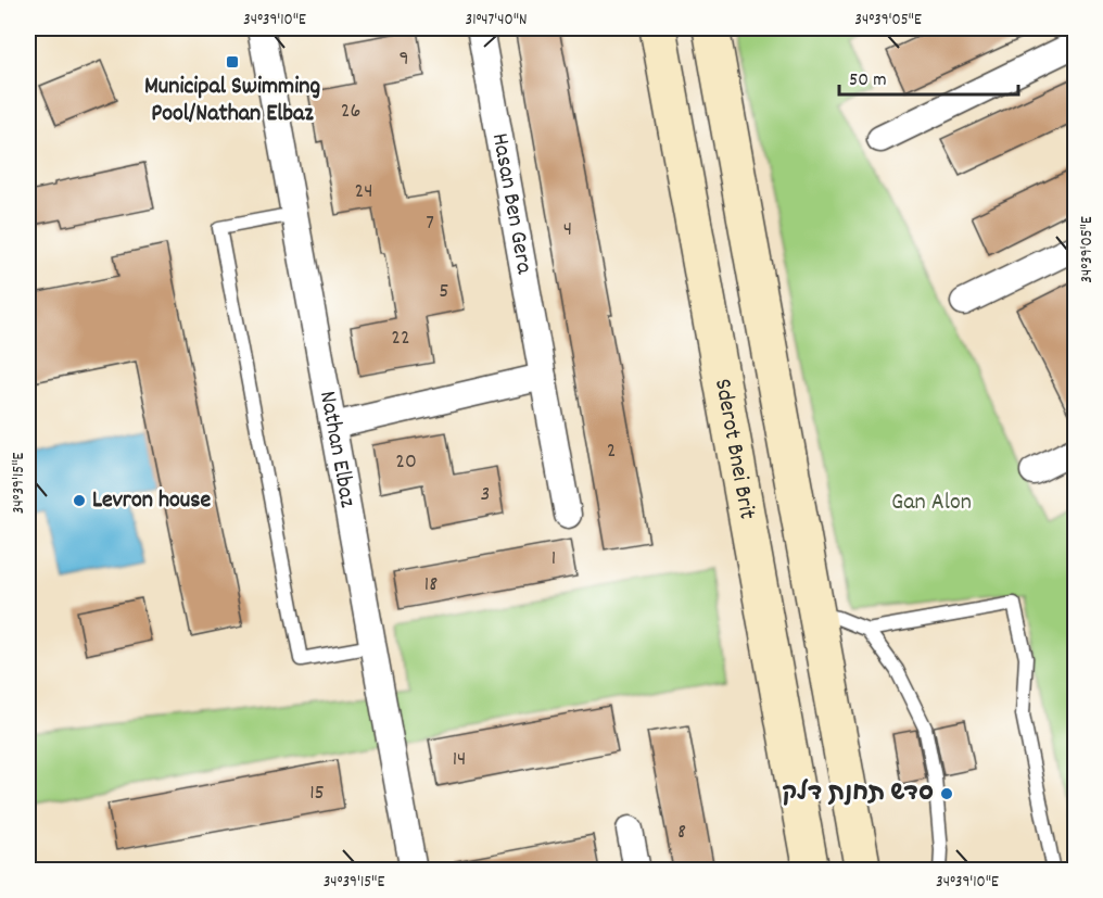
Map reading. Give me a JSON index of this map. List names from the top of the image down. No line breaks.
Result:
{"streets":{"main road":["Sderot Bnei Brit"],"street":["Hasan Ben Gera","Nathan Elbaz"]},"parks":["Gan Alon"],"places":{"transit":["Municipal Swimming Pool/Nathan Elbaz"],"other":["Levron house","סדש תחנת דלק"]},"house_numbers":["9","26","24","7","4","5","22","2","20","3","1","18","14","15","8"],"scale_bar":"50 m","coordinates":["34°39'10\"E","31°47'40\"N","34°39'05\"E","34°39'15\"E"]}
